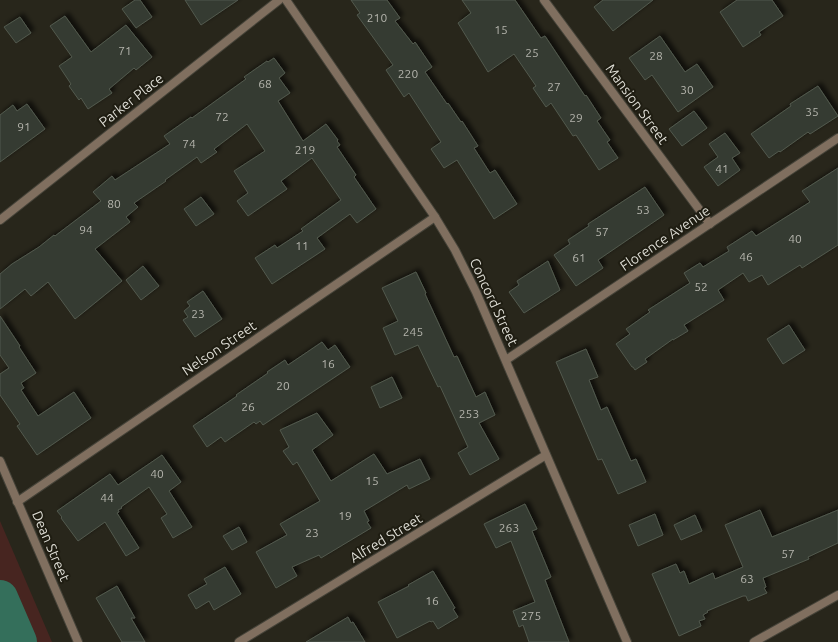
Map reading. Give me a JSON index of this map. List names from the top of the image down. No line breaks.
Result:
{"streets":{"street":["Parker Place","Mansion Street","Florence Avenue","Concord Street","Nelson Street","Alfred Street","Dean Street"]},"crossings":[["Mansion Street","Florence Avenue"],["Florence Avenue","Concord Street"],["Concord Street","Nelson Street"],["Concord Street","Alfred Street"],["Nelson Street","Dean Street"]],"house_numbers":["210","15","71","25","28","220","68","27","30","35","72","29","91","74","219","41","80","53","94","57","40","11","46","61","52","23","245","16","20","26","253","40","15","44","19","263","23","57","63","16","275"]}
